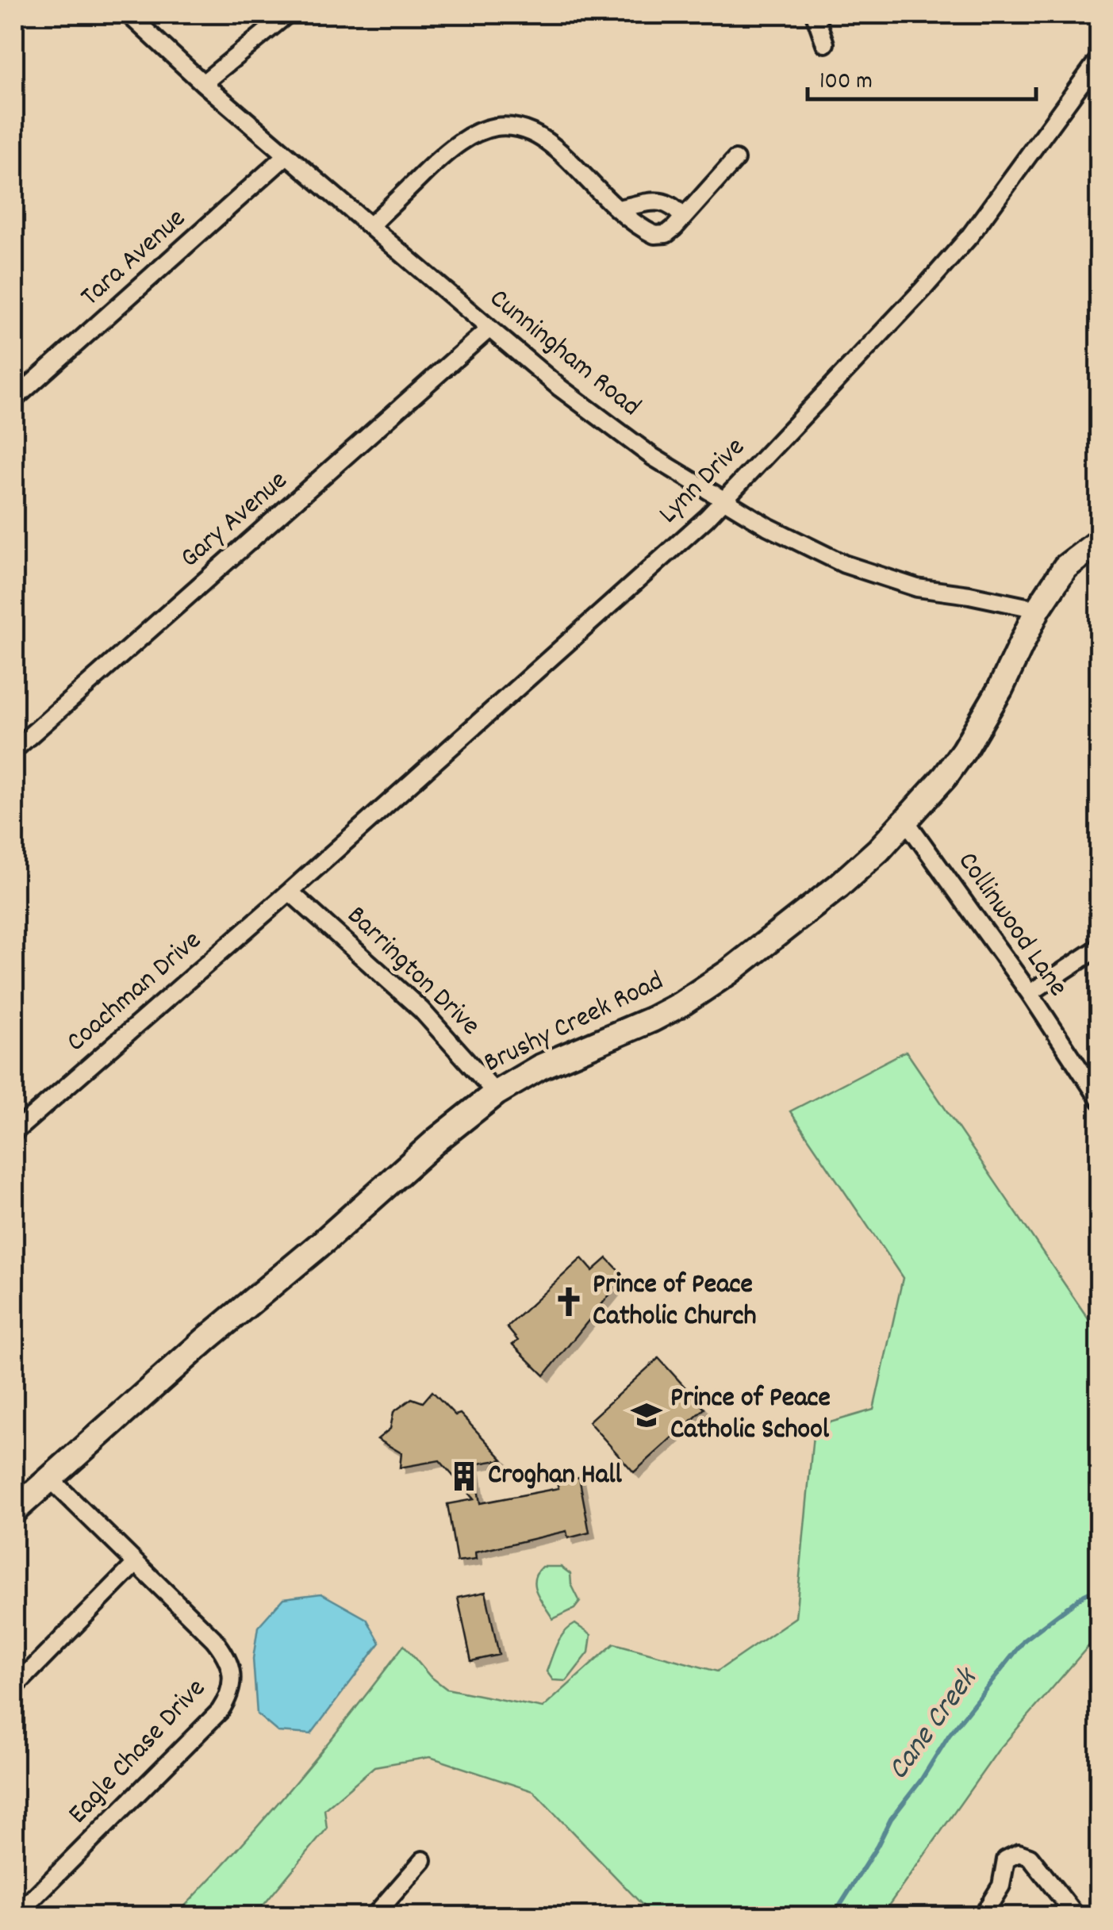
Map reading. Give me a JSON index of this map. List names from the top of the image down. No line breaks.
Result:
{"streets":{"street":["Tara Avenue","Cunningham Road","Lynn Drive","Gary Avenue","Collinwood Lane","Barrington Drive","Coachman Drive","Brushy Creek Road","Eagle Chase Drive"]},"crossings":[["Tara Avenue","Cunningham Road"],["Cunningham Road","Lynn Drive"],["Cunningham Road","Gary Avenue"],["Cunningham Road","Brushy Creek Road"],["Lynn Drive","Barrington Drive"],["Lynn Drive","Coachman Drive"],["Collinwood Lane","Brushy Creek Road"],["Barrington Drive","Coachman Drive"],["Barrington Drive","Brushy Creek Road"],["Brushy Creek Road","Eagle Chase Drive"]],"water":["Cane Creek"],"places":{"church":["Prince of Peace Catholic Church"],"school or university":["Prince of Peace Catholic School"],"building":["Croghan Hall"]},"scale_bar":"100 m"}
